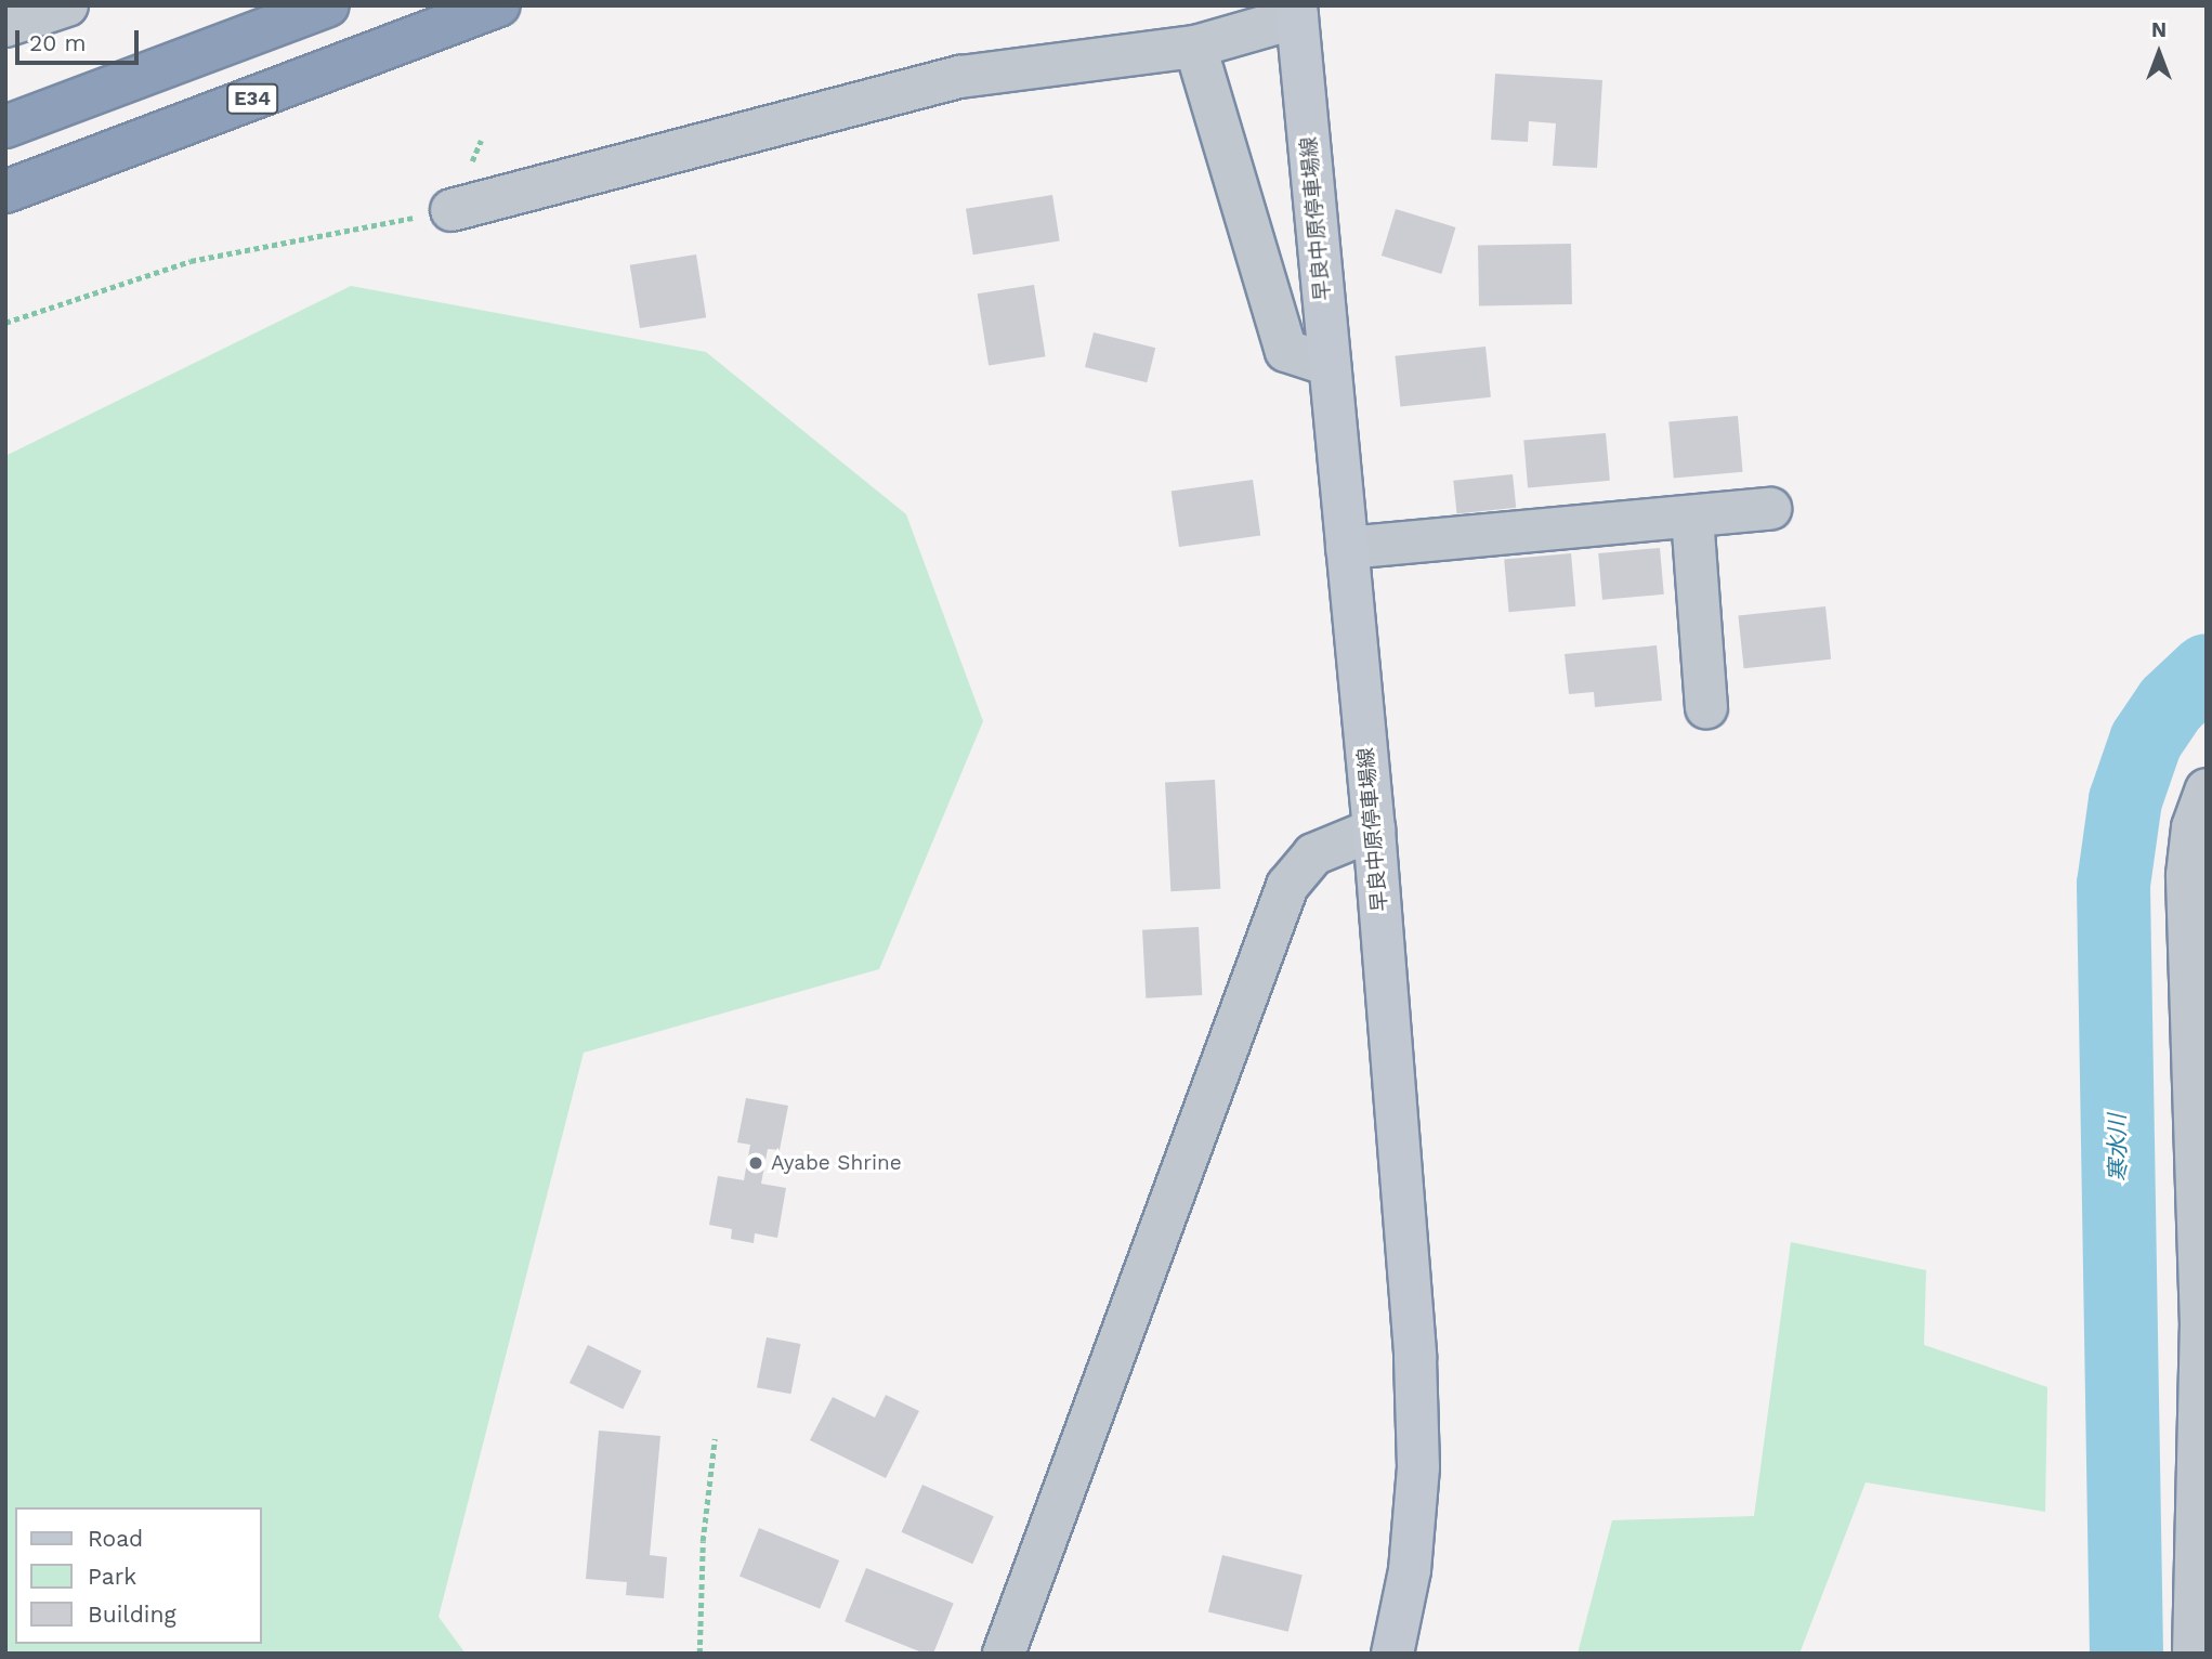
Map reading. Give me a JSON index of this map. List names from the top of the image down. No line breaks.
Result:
{"streets":{"highway":["E34"],"main road":["早良中原停車場線"]},"water":["寒水川"],"places":["Ayabe Shrine"],"legend":["Road","Park","Building"],"scale_bar":"20 m","north":"top"}
